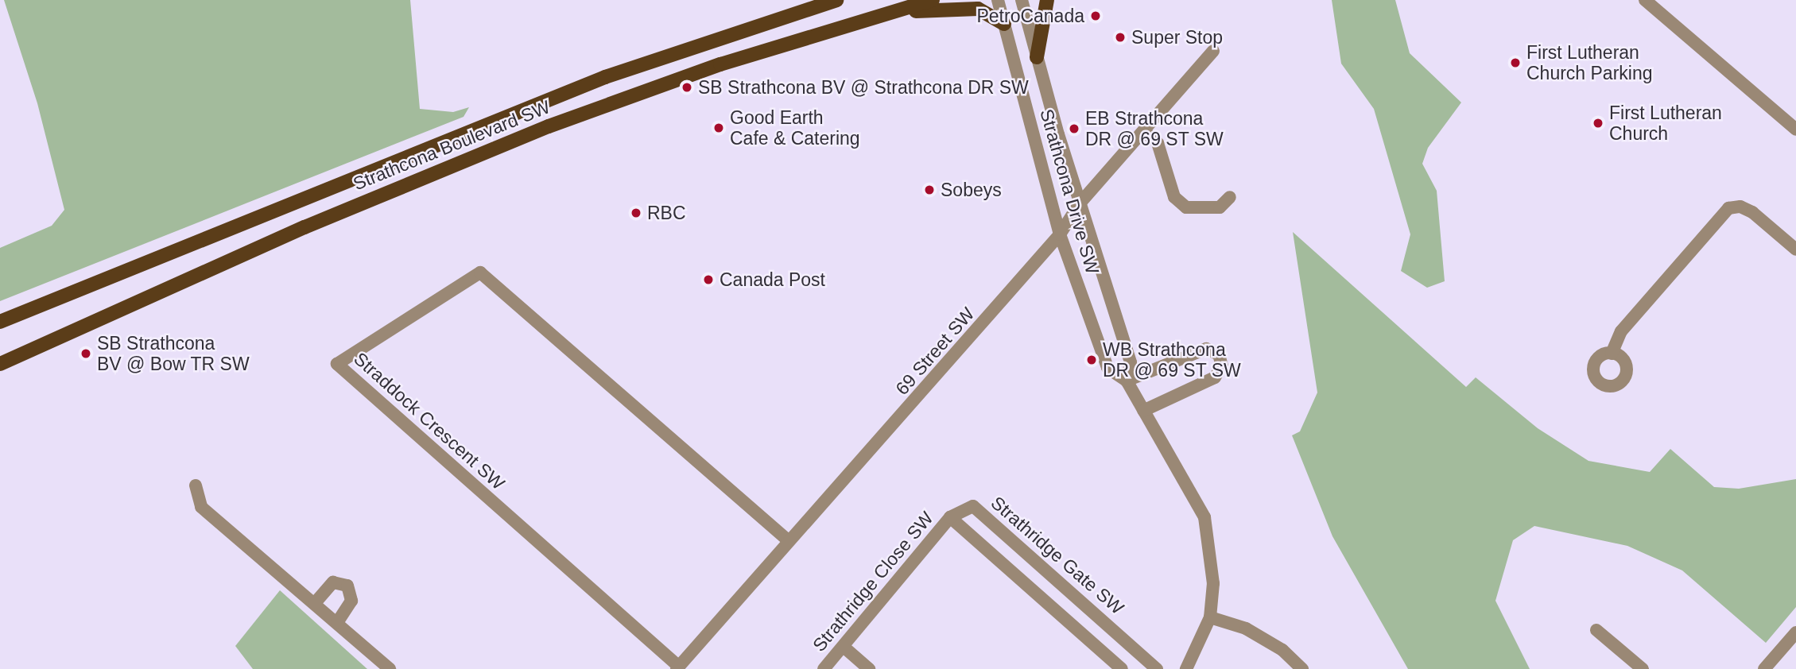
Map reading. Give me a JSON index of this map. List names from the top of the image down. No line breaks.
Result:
{"streets":{"main road":["Strathcona Boulevard SW"],"street":["Strathcona Drive SW","69 Street SW","Straddock Crescent SW","Strathridge Gate SW","Strathridge Close SW"]},"crossings":[["Strathcona Drive SW","69 Street SW"],["69 Street SW","Straddock Crescent SW"],["Strathridge Gate SW","Strathridge Close SW"]],"places":["PetroCanada","Super Stop","First Lutheran Church Parking","SB Strathcona BV @ Strathcona DR SW","First Lutheran Church","Good Earth Cafe & Catering","EB Strathcona DR @ 69 ST SW","Sobeys","RBC","Canada Post","SB Strathcona BV @ Bow TR SW","WB Strathcona DR @ 69 ST SW"]}
